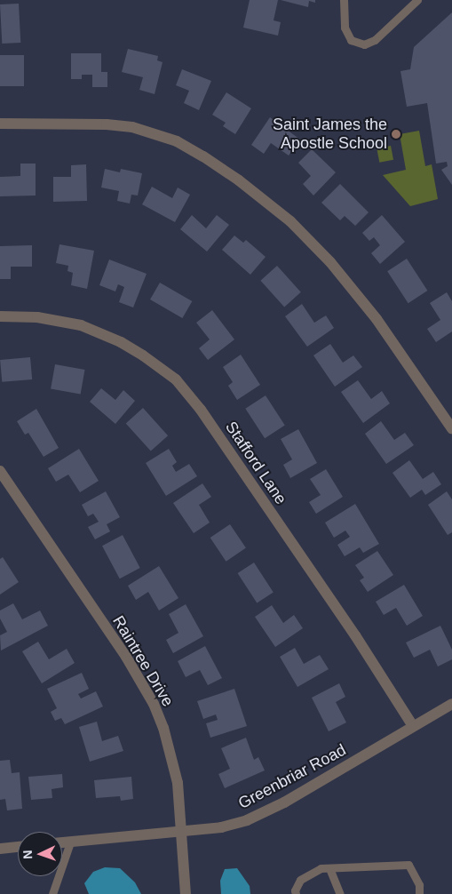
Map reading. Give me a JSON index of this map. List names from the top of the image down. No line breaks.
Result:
{"streets":{"street":["Stafford Lane","Raintree Drive","Greenbriar Road"]},"crossings":[["Stafford Lane","Greenbriar Road"],["Raintree Drive","Greenbriar Road"]],"places":["Saint James the Apostle School"],"north":"left"}
